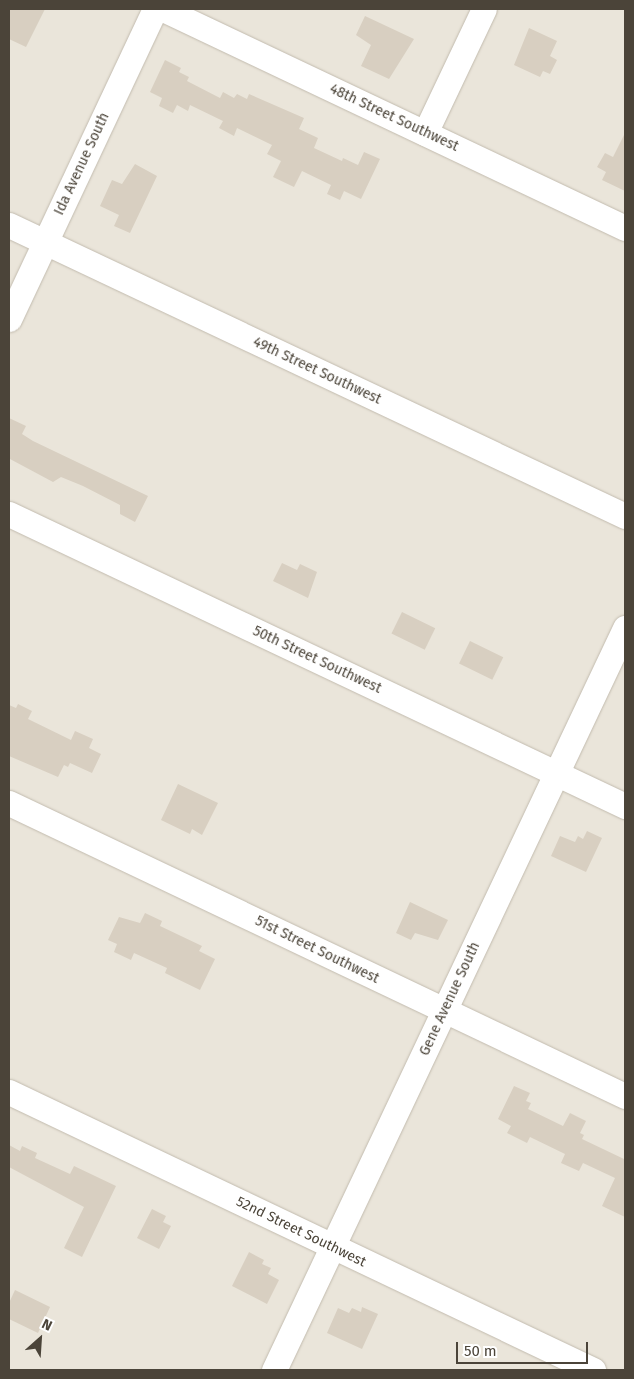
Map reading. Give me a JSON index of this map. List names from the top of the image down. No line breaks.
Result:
{"streets":{"street":["48th Street Southwest","Ida Avenue South","49th Street Southwest","50th Street Southwest","51st Street Southwest","Gene Avenue South","52nd Street Southwest"]},"crossings":[["Ida Avenue South","49th Street Southwest"],["50th Street Southwest","Gene Avenue South"],["51st Street Southwest","Gene Avenue South"],["Gene Avenue South","52nd Street Southwest"]],"scale_bar":"50 m","north":"top right"}
